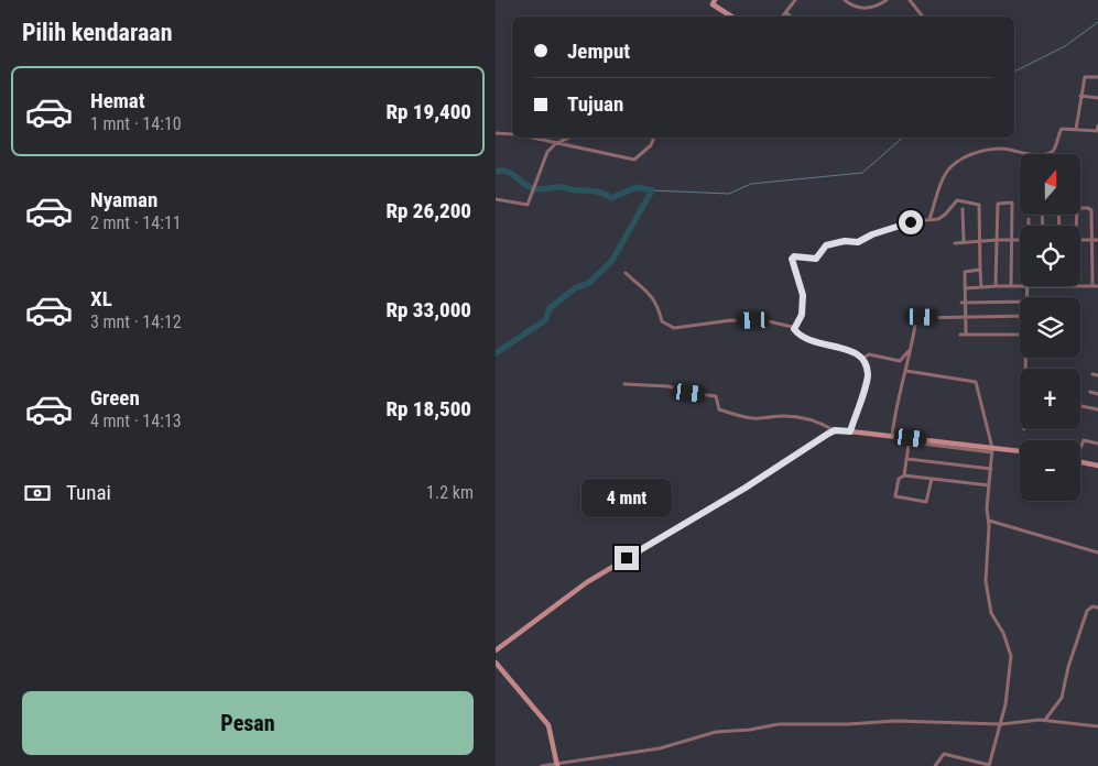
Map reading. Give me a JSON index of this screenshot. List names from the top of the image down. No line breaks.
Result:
{"north":"top","page":{"heading":"Pilih kendaraan","banner":["Jemput","Tujuan"],"list":[{"name":"Hemat","note":"1 mnt · 14:10","value":"Rp 19,400"},{"name":"Nyaman","note":"2 mnt · 14:11","value":"Rp 26,200"},{"name":"XL","note":"3 mnt · 14:12","value":"Rp 33,000"},{"name":"Green","note":"4 mnt · 14:13","value":"Rp 18,500"}],"map_buttons":["+","−"],"pay":["Tunai","1.2 km"],"bubble":"4 mnt","buttons":"Pesan"}}
